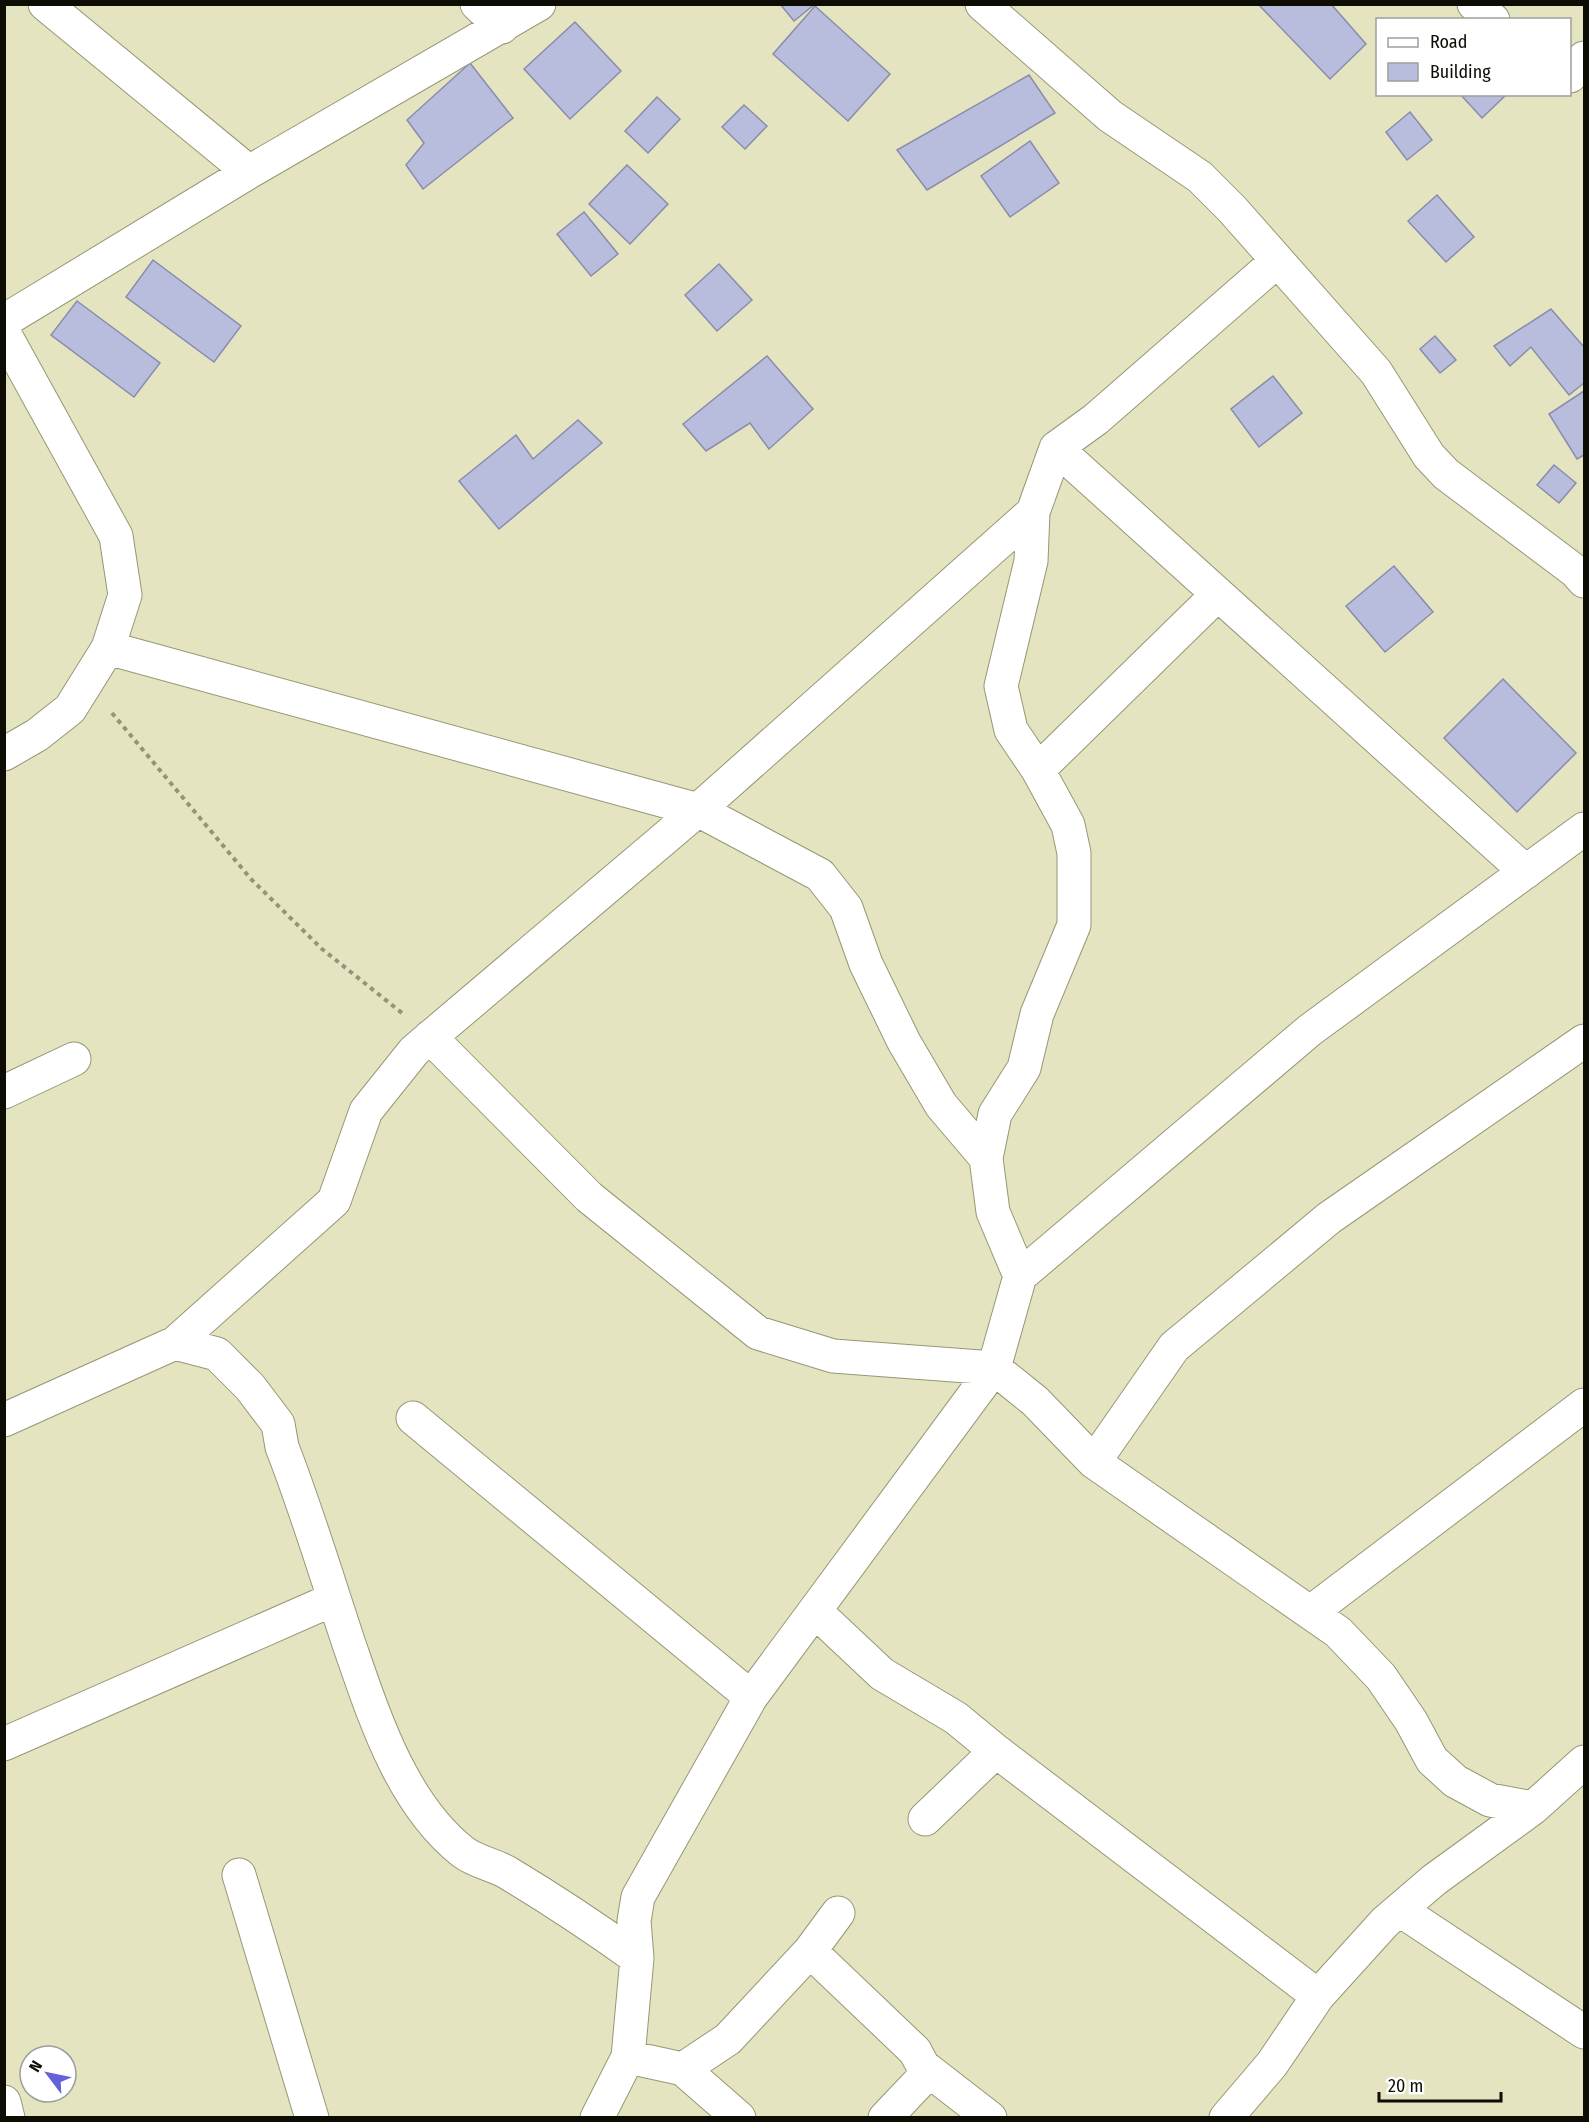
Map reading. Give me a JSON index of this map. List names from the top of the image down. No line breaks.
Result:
{"legend":["Road","Building"],"scale_bar":"20 m","north":"top left"}
